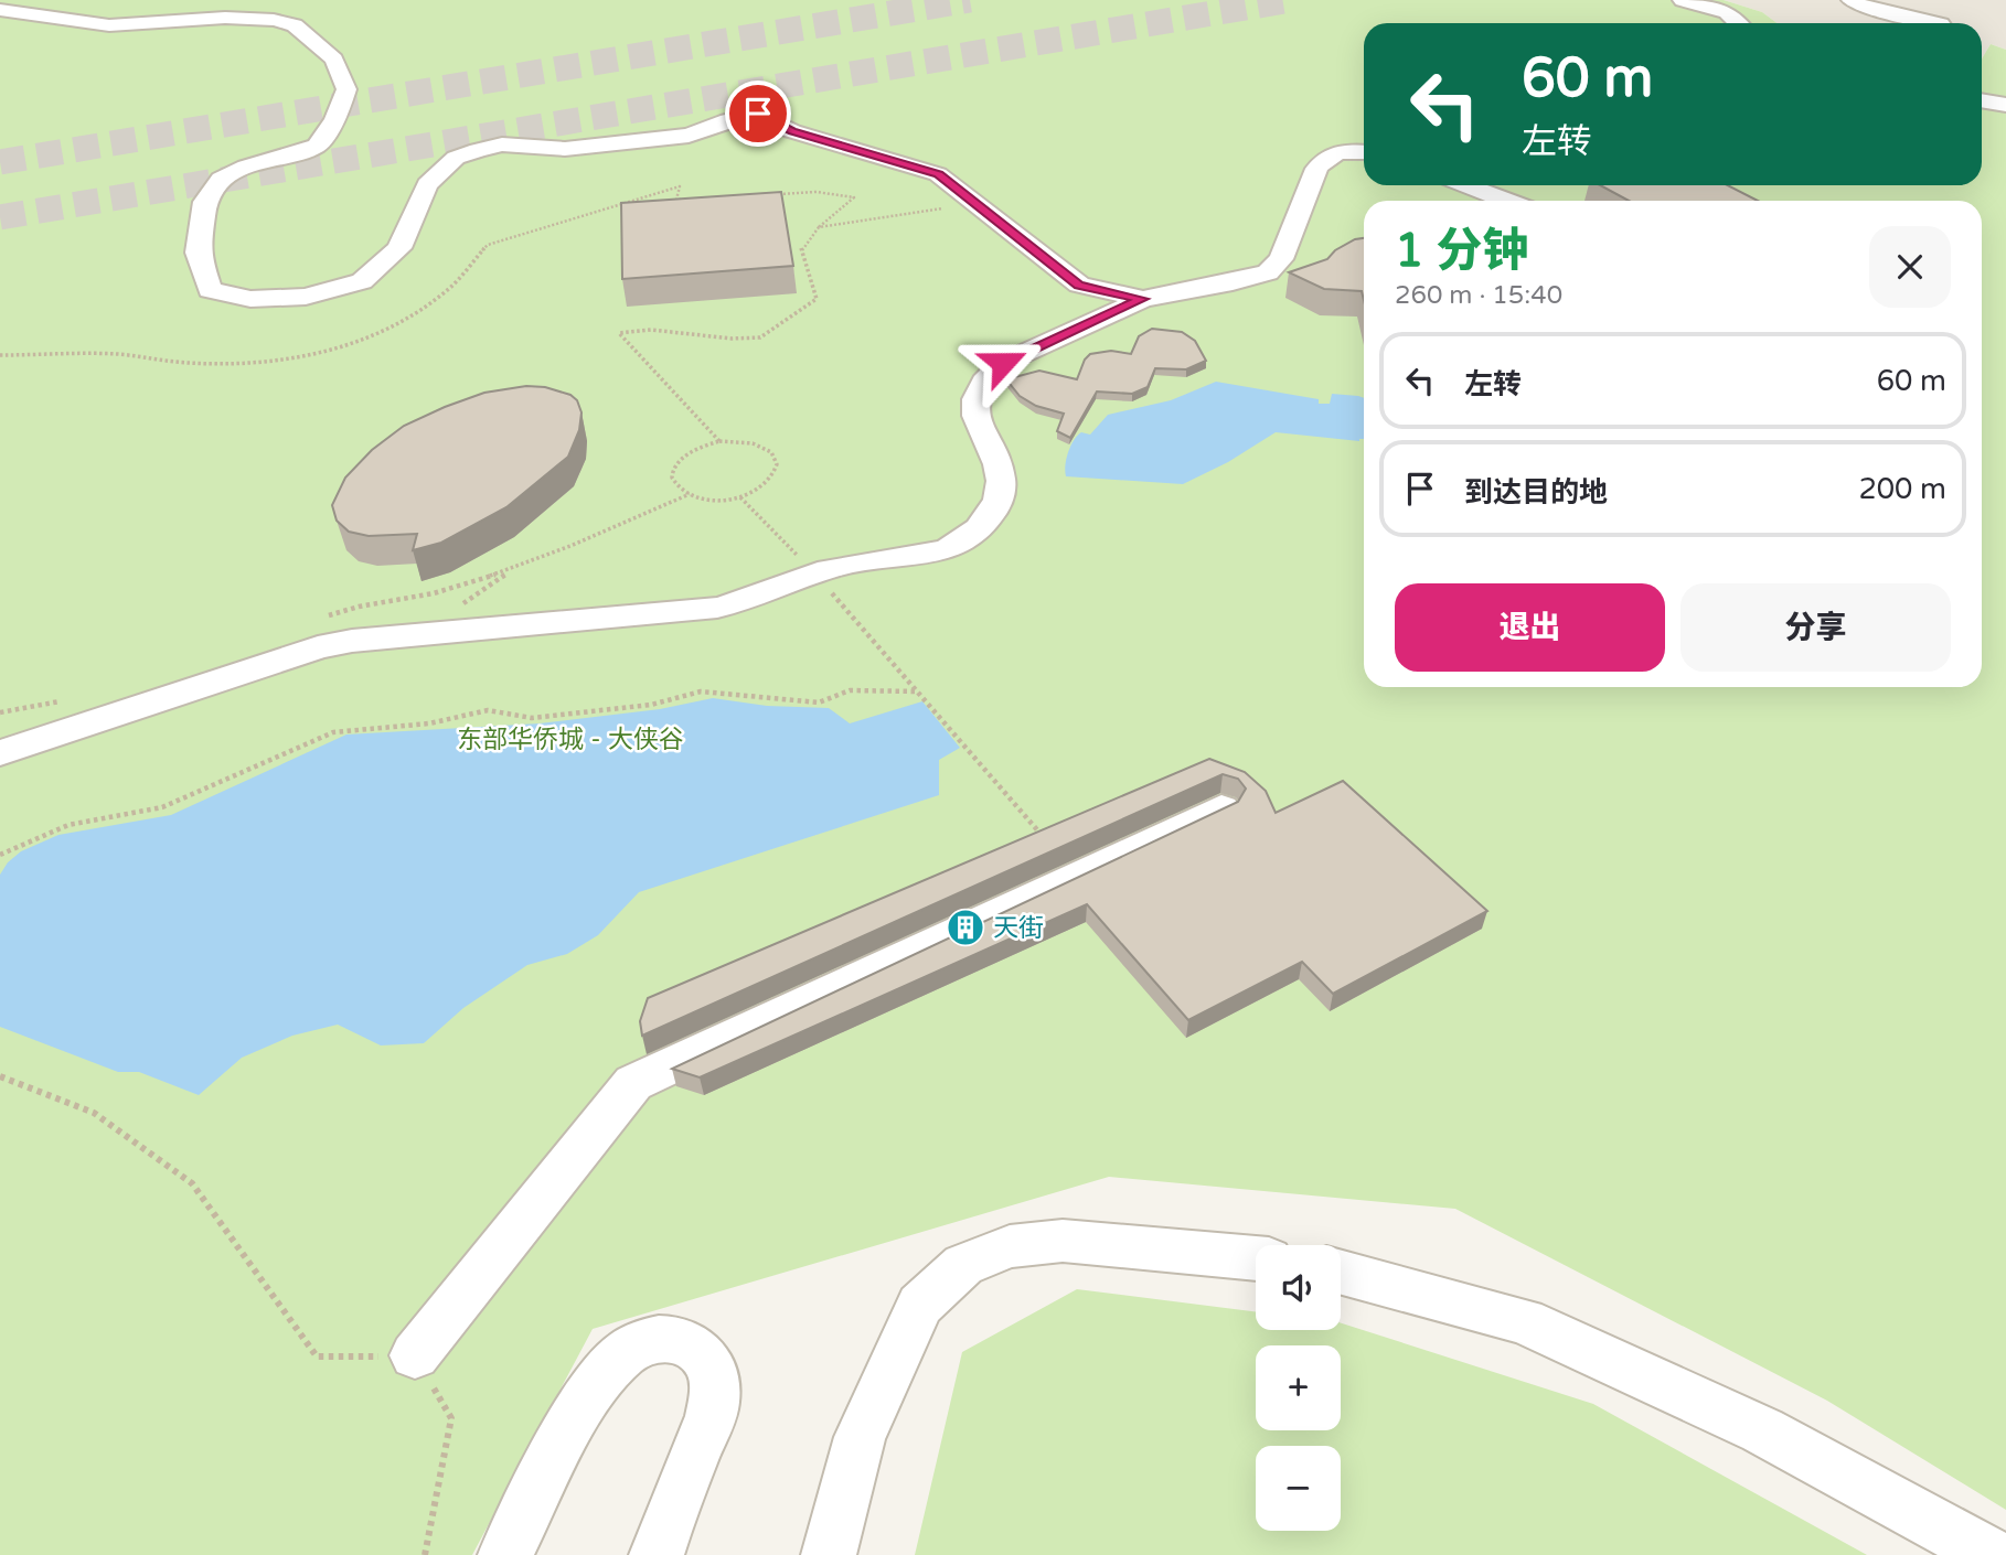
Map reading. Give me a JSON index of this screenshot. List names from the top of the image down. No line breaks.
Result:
{"parks":["东部华侨城 - 大侠谷"],"places":{"building":["天街"]},"page":{"turn":["60 m","左转"],"heading":["1 分钟","260 m · 15:40"],"list":[{"name":"左转","value":"60 m"},{"name":"到达目的地","value":"200 m"}],"buttons":["退出","分享"],"map_buttons":["+","−"]}}
